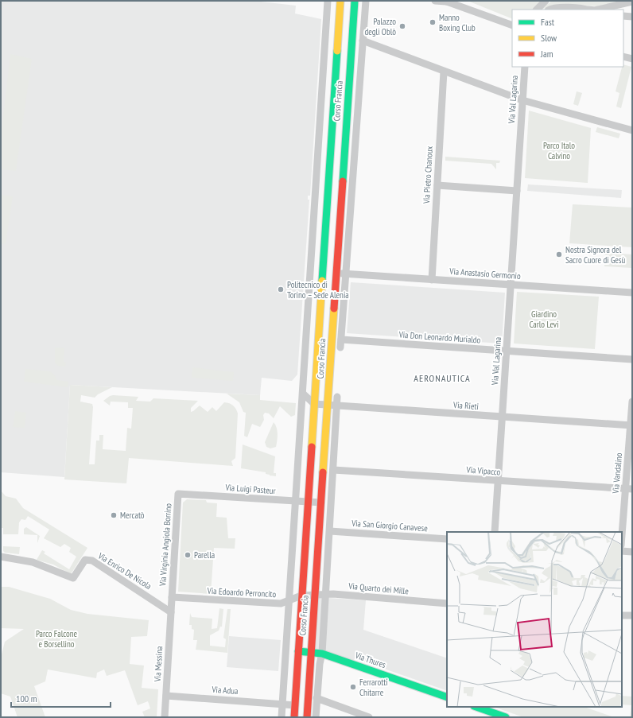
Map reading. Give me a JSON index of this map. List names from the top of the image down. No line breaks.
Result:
{"streets":{"main road":["Corso Francia","Via Thures"],"street":["Via Val Lagarina","Via Pietro Chanoux","Via Anastasio Germonio","Via Don Leonardo Murialdo","Via Rieti","Via Vipacco","Via Vandalino","Via Luigi Pasteur","Via San Giorgio Canavese","Via Virginia Angiola Borrino","Via Enrico De Nicola","Via Quarto dei Mille","Via Edoardo Perroncito","Via Messina","Via Adua"]},"crossings":[["Via Val Lagarina","Via Anastasio Germonio"],["Via Val Lagarina","Via Don Leonardo Murialdo"],["Via Val Lagarina","Via Rieti"],["Via Val Lagarina","Via Vipacco"],["Corso Francia","Via Anastasio Germonio"],["Corso Francia","Via Rieti"],["Corso Francia","Via Luigi Pasteur"],["Corso Francia","Via Quarto dei Mille"],["Corso Francia","Via Edoardo Perroncito"],["Corso Francia","Via Thures"],["Corso Francia","Via Adua"],["Via Pietro Chanoux","Via Anastasio Germonio"],["Via Rieti","Via Vandalino"],["Via Vipacco","Via Vandalino"],["Via Luigi Pasteur","Via Virginia Angiola Borrino"],["Via Virginia Angiola Borrino","Via Enrico De Nicola"],["Via Virginia Angiola Borrino","Via Edoardo Perroncito"],["Via Virginia Angiola Borrino","Via Messina"],["Via Enrico De Nicola","Via Messina"],["Via Quarto dei Mille","Via Edoardo Perroncito"],["Via Messina","Via Adua"]],"districts":["AERONAUTICA"],"parks":["Parco Italo Calvino","Giardino Carlo Levi","Parco Falcone e Borsellino"],"places":["Manno Boxing Club","Palazzo degli Oblò","Nostra Signora del Sacro Cuore di Gesù","Politecnico di Torino – Sede Alenia","Mercatò","Parella","Ferrarotti Chitarre"],"legend":["Fast","Slow","Jam"],"scale_bar":"100 m"}
